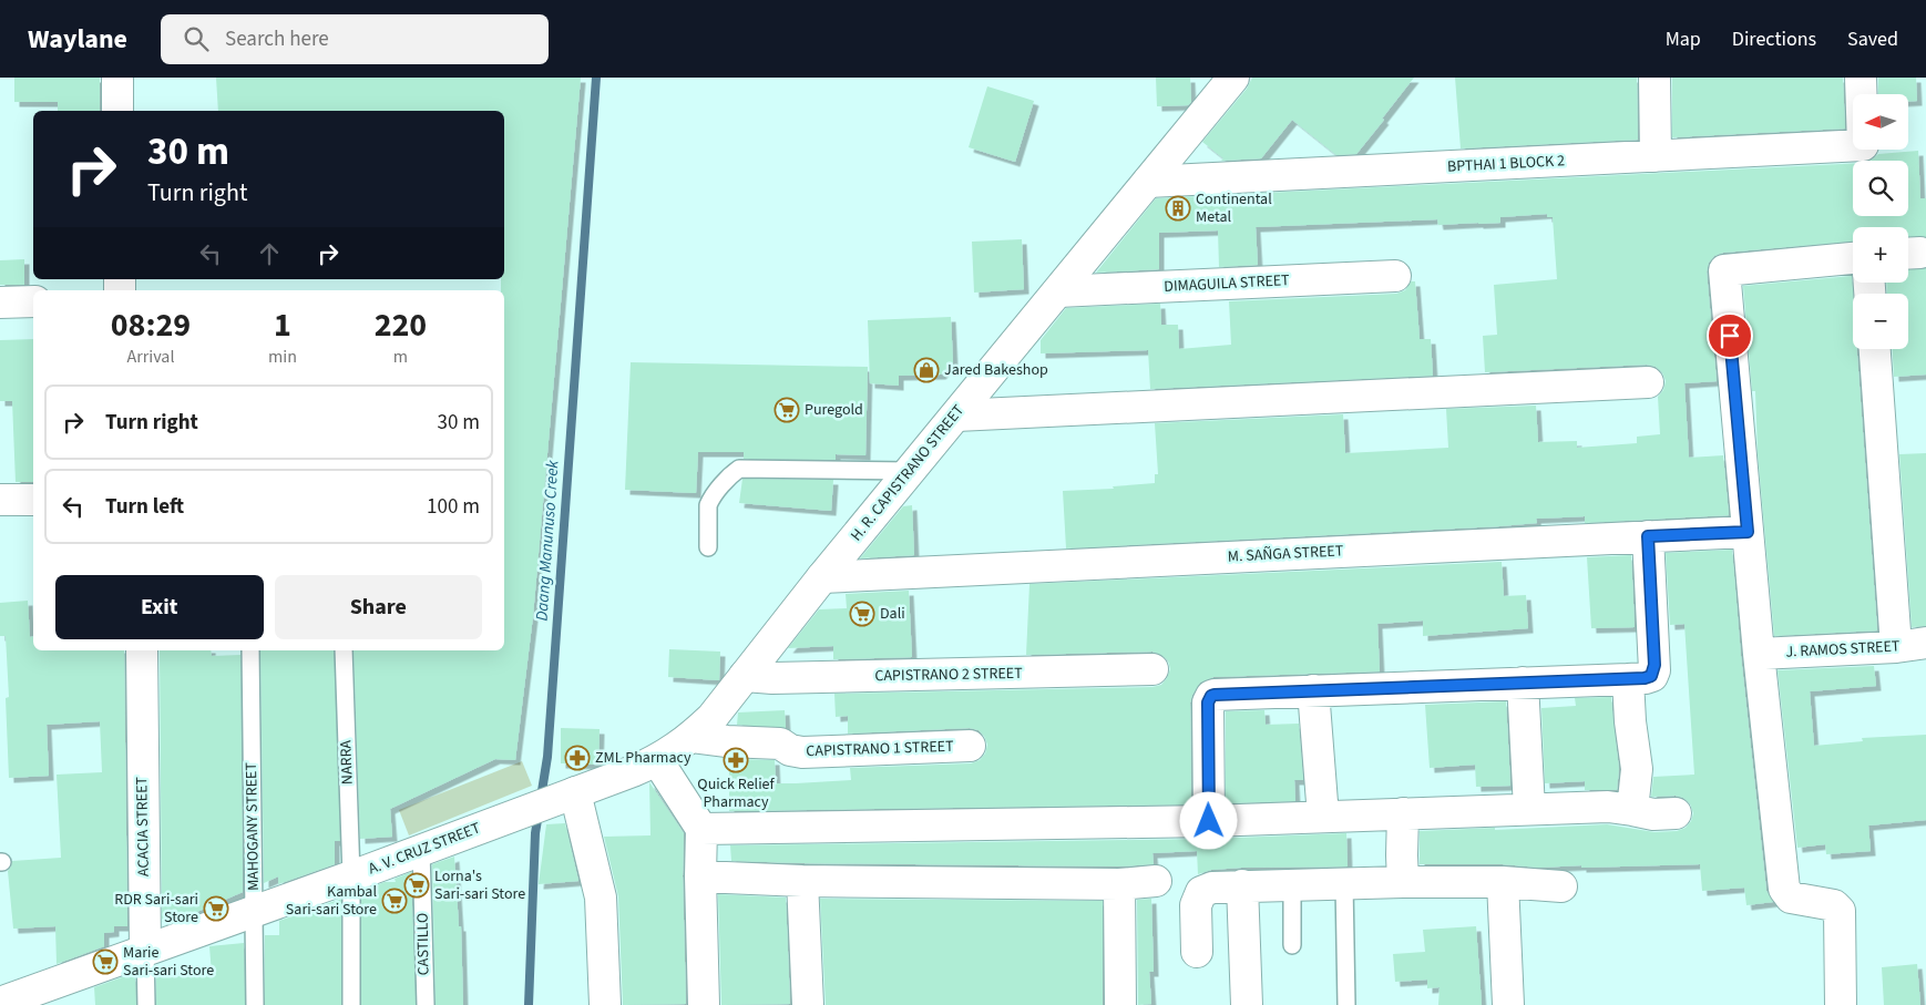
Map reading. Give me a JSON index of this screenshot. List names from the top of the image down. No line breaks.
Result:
{"streets":{"street":["BPTHAI 1 BLOCK 2","DIMAGUILA STREET","H. R. CAPISTRANO STREET","M. SAÑGA STREET","J. RAMOS STREET","CAPISTRANO 2 STREET","CAPISTRANO 1 STREET","ACACIA STREET","A. V. CRUZ STREET"],"lane":["NARRA","MAHOGANY STREET","CASTILLO"]},"crossings":[["BPTHAI 1 BLOCK 2","H. R. CAPISTRANO STREET"],["DIMAGUILA STREET","H. R. CAPISTRANO STREET"],["H. R. CAPISTRANO STREET","M. SAÑGA STREET"],["H. R. CAPISTRANO STREET","CAPISTRANO 2 STREET"],["H. R. CAPISTRANO STREET","CAPISTRANO 1 STREET"],["H. R. CAPISTRANO STREET","A. V. CRUZ STREET"],["NARRA","A. V. CRUZ STREET"],["ACACIA STREET","A. V. CRUZ STREET"],["MAHOGANY STREET","A. V. CRUZ STREET"],["A. V. CRUZ STREET","CASTILLO"]],"water":["Daang Manunuso Creek"],"places":{"building":["Continental Metal"],"shop":["Jared Bakeshop"],"supermarket":["Puregold","Dali","Lorna's Sari-sari Store","Kambal Sari-sari Store","RDR Sari-sari Store","Marie Sari-sari Store"],"pharmacy":["ZML Pharmacy","Quick Relief Pharmacy"]},"north":"left","page":{"header":"Waylane","search":"Search here","nav":["Map","Directions","Saved"],"map_buttons":["+","−"],"turn":["30 m","Turn right"],"eta":["08:29","Arrival","1","min","220","m"],"list":[{"name":"Turn right","value":"30 m"},{"name":"Turn left","value":"100 m"}],"buttons":["Exit","Share"]}}
